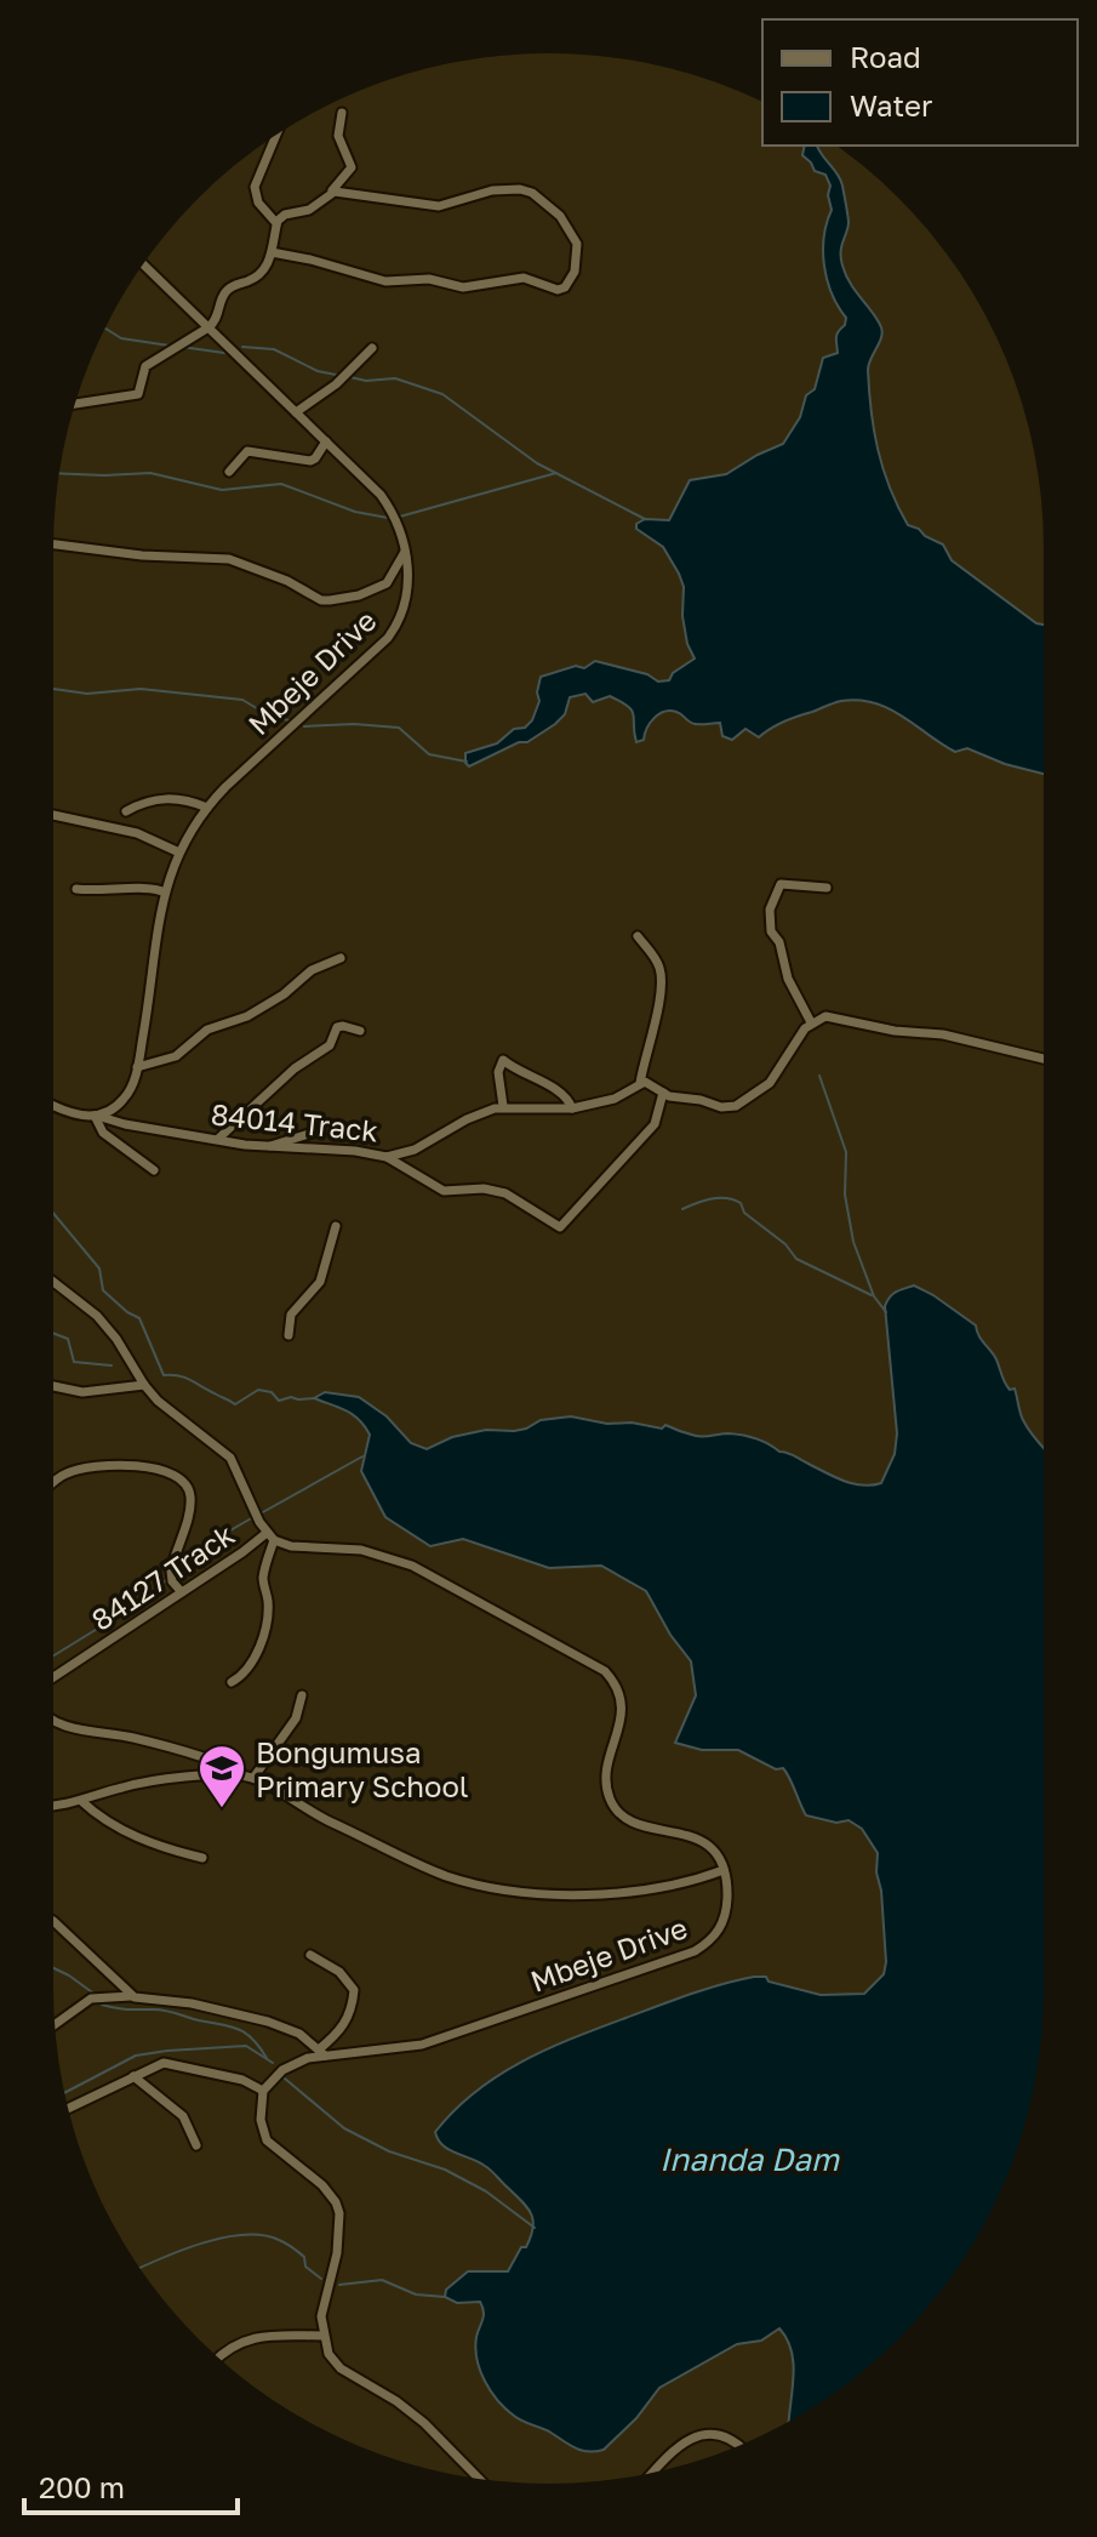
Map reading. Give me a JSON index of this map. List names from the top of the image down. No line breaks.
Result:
{"streets":{"street":["Mbeje Drive","84014 Track","84127 Track"]},"crossings":[["Mbeje Drive","84014 Track"]],"water":["Inanda Dam"],"places":{"school or university":["Bongumusa Primary School"]},"legend":["Road","Water"],"scale_bar":"200 m"}
